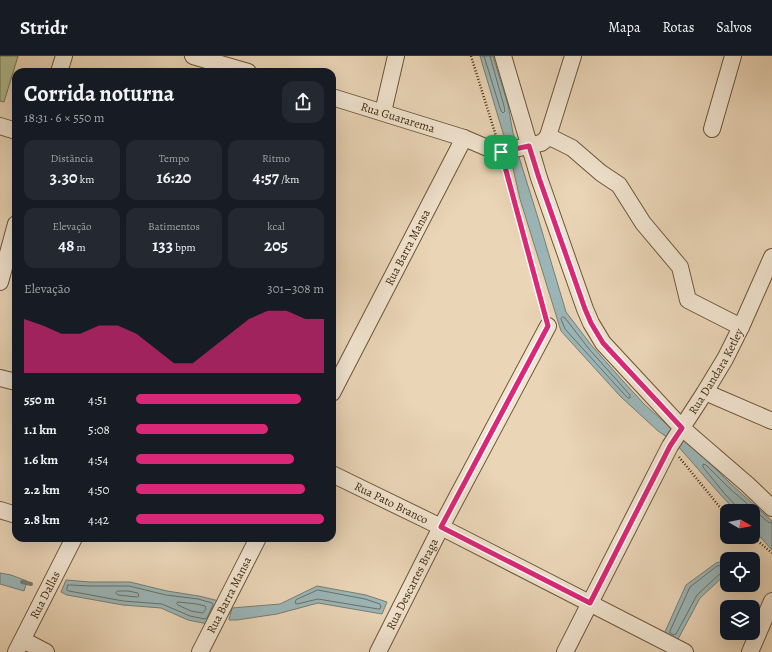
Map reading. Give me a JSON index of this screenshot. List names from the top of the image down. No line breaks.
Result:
{"streets":{"street":["Rua Guararema","Rua Barra Mansa","Rua Dandara Ketley","Rua Pato Branco","Rua Descartes Braga","Rua Dallas"]},"crossings":[["Rua Guararema","Rua Barra Mansa"],["Rua Dandara Ketley","Rua Pato Branco"],["Rua Pato Branco","Rua Descartes Braga"]],"north":"right","page":{"header":"Stridr","nav":["Mapa","Rotas","Salvos"],"heading":["Corrida noturna","18:31 · 6 × 550 m"],"stats":[["Distância","3.30 km"],["Tempo","16:20"],["Ritmo","4:57 /km"],["Elevação","48 m"],["Batimentos","133 bpm"],["kcal","205"]],"chart":["Elevação","301–308 m"],"list":[{"name":"550 m","note":"4:51"},{"name":"1.1 km","note":"5:08"},{"name":"1.6 km","note":"4:54"},{"name":"2.2 km","note":"4:50"},{"name":"2.8 km","note":"4:42"}]}}
